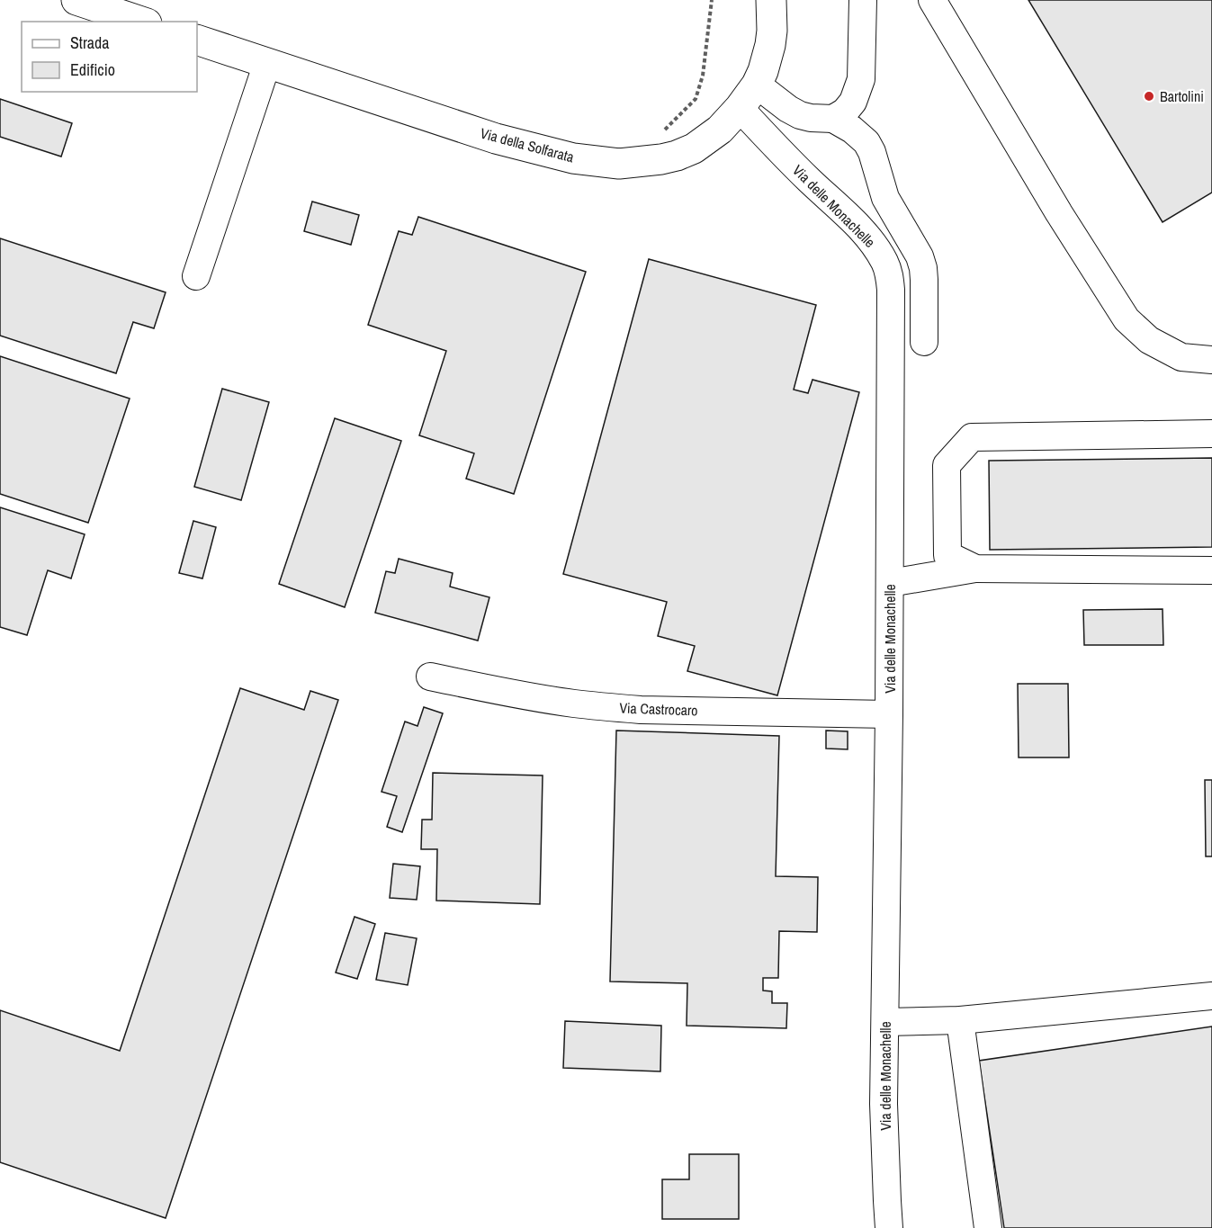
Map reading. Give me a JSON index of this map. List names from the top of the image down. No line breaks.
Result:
{"streets":{"main road":["Via della Solfarata"],"street":["Via delle Monachelle","Via Castrocaro"]},"crossings":[["Via della Solfarata","Via delle Monachelle"],["Via delle Monachelle","Via Castrocaro"]],"places":["Bartolini"],"legend":["Strada","Edificio"]}
